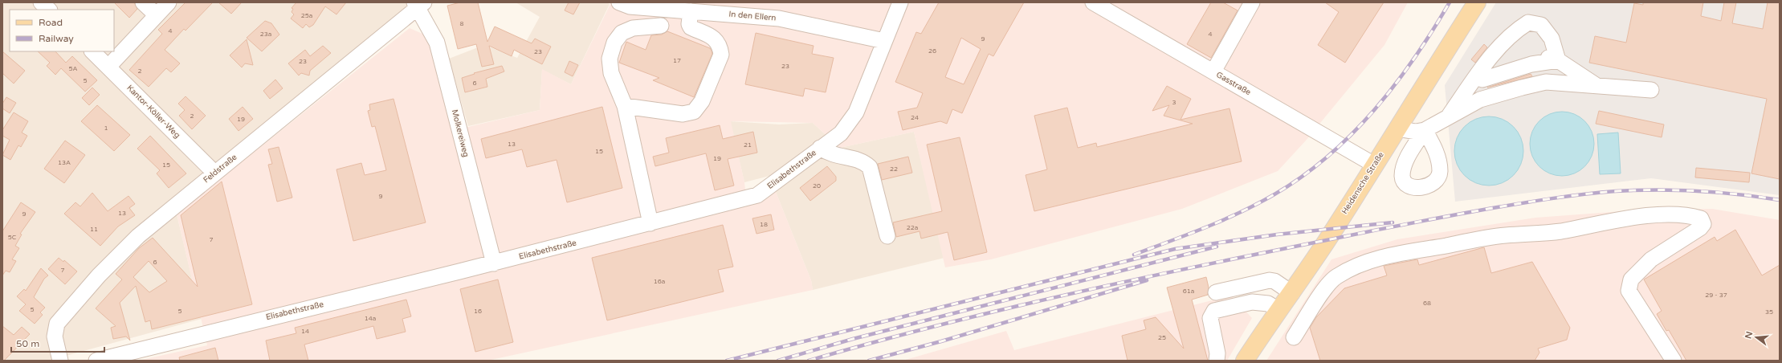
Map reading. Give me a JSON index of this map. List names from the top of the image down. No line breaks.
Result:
{"streets":{"main road":["Heidensche Straße"],"street":["In den Ellern","Gasstraße","Kantor-Köller-Weg","Molkereiweg","Feldstraße","Elisabethstraße"]},"crossings":[["In den Ellern","Elisabethstraße"],["Gasstraße","Heidensche Straße"],["Kantor-Köller-Weg","Feldstraße"],["Molkereiweg","Feldstraße"],["Molkereiweg","Elisabethstraße"]],"house_numbers":["25a","8","4","23a","4","9","26","23","17","23","23","5A","2","5","6","3","2","24","19","1","13","21","15","19","13A","15","22","20","9","13","9","18","22a","11","5C","7","6","7","16a","61a","29 - 37","68","5","5","16","35","14a","14","25"],"legend":["Road","Railway"],"scale_bar":"50 m","north":"left"}
